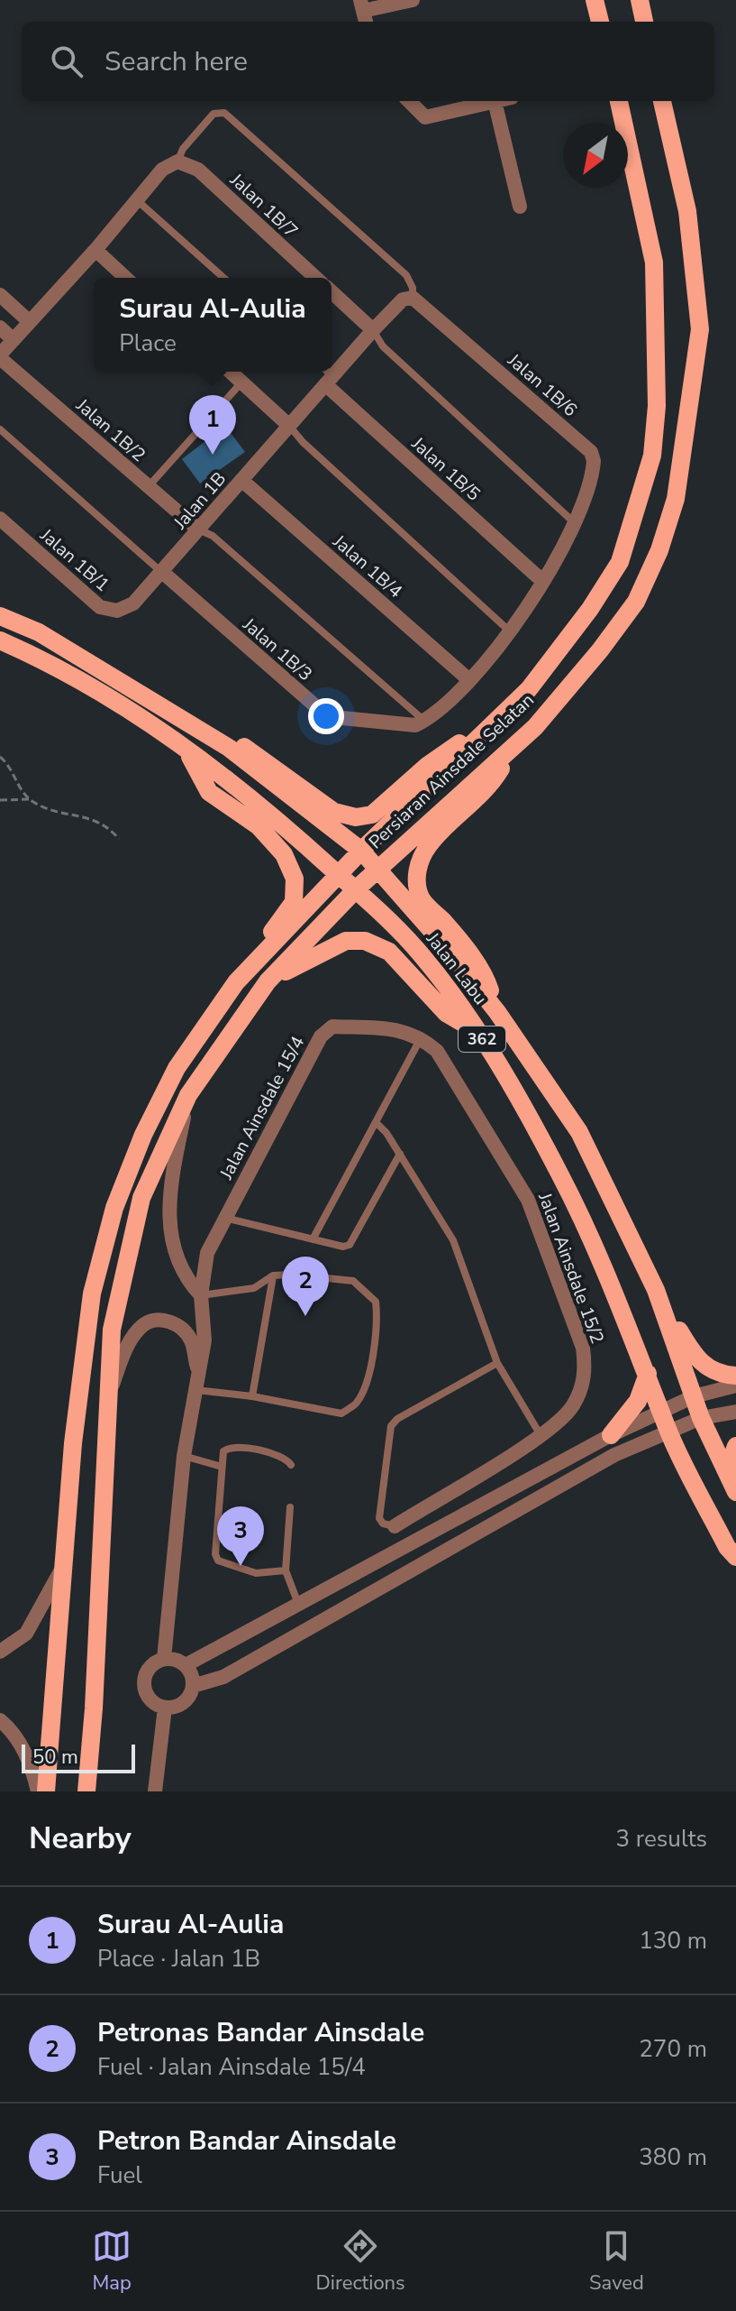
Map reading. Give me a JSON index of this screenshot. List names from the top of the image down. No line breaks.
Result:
{"streets":{"main road":["Persiaran Ainsdale Selatan","Jalan Labu","362"],"street":["Jalan 1B/7","Jalan 1B/6","Jalan 1B/2","Jalan 1B/5","Jalan 1B","Jalan 1B/1","Jalan 1B/4","Jalan 1B/3","Jalan Ainsdale 15/4","Jalan Ainsdale 15/2"]},"crossings":[["Jalan 1B/6","Jalan 1B/5"],["Jalan 1B/6","Jalan 1B"],["Jalan 1B/6","Jalan 1B/4"],["Jalan 1B/6","Jalan 1B/3"],["Jalan 1B/2","Jalan 1B"],["Jalan 1B/5","Jalan 1B"],["Jalan 1B","Jalan 1B/1"],["Jalan 1B","Jalan 1B/4"],["Jalan 1B","Jalan 1B/3"],["Jalan 1B/1","Jalan 1B/3"],["Persiaran Ainsdale Selatan","Jalan Labu"],["Jalan Ainsdale 15/4","Jalan Ainsdale 15/2"]],"scale_bar":"50 m","north":"bottom left","page":{"search":"Search here","popup":["Surau Al-Aulia","Place"],"pins":["1","2","3"],"scale":"50 m","heading":["Nearby","3 results"],"list":[{"mark":"1","name":"Surau Al-Aulia","note":"Place · Jalan 1B","value":"130 m"},{"mark":"2","name":"Petronas Bandar Ainsdale","note":"Fuel · Jalan Ainsdale 15/4","value":"270 m"},{"mark":"3","name":"Petron Bandar Ainsdale","note":"Fuel","value":"380 m"}],"nav":["Map","Directions","Saved"]}}
